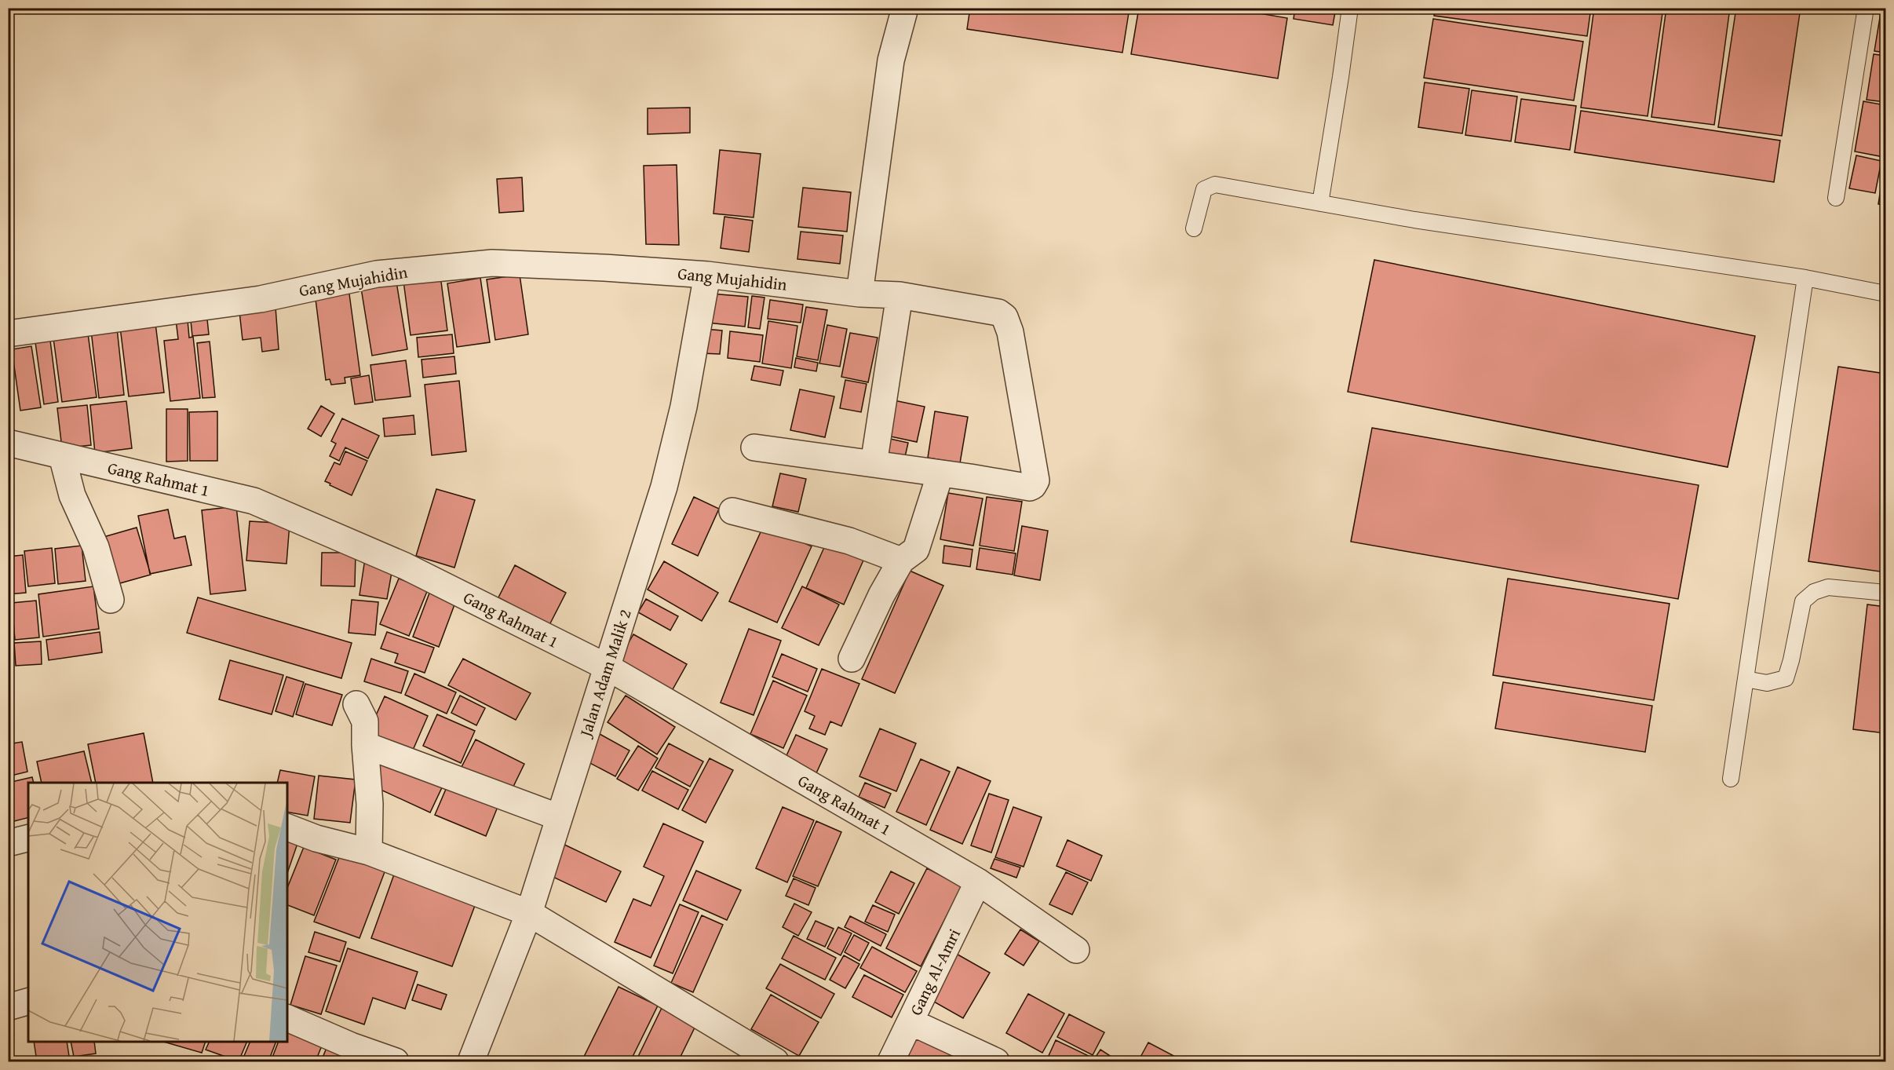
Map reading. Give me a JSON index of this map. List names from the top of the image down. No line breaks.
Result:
{"streets":{"street":["Gang Mujahidin","Gang Rahmat 1","Jalan Adam Malik 2","Gang Al-Amri"]},"crossings":[["Gang Mujahidin","Jalan Adam Malik 2"],["Gang Rahmat 1","Jalan Adam Malik 2"],["Gang Rahmat 1","Gang Al-Amri"]]}
